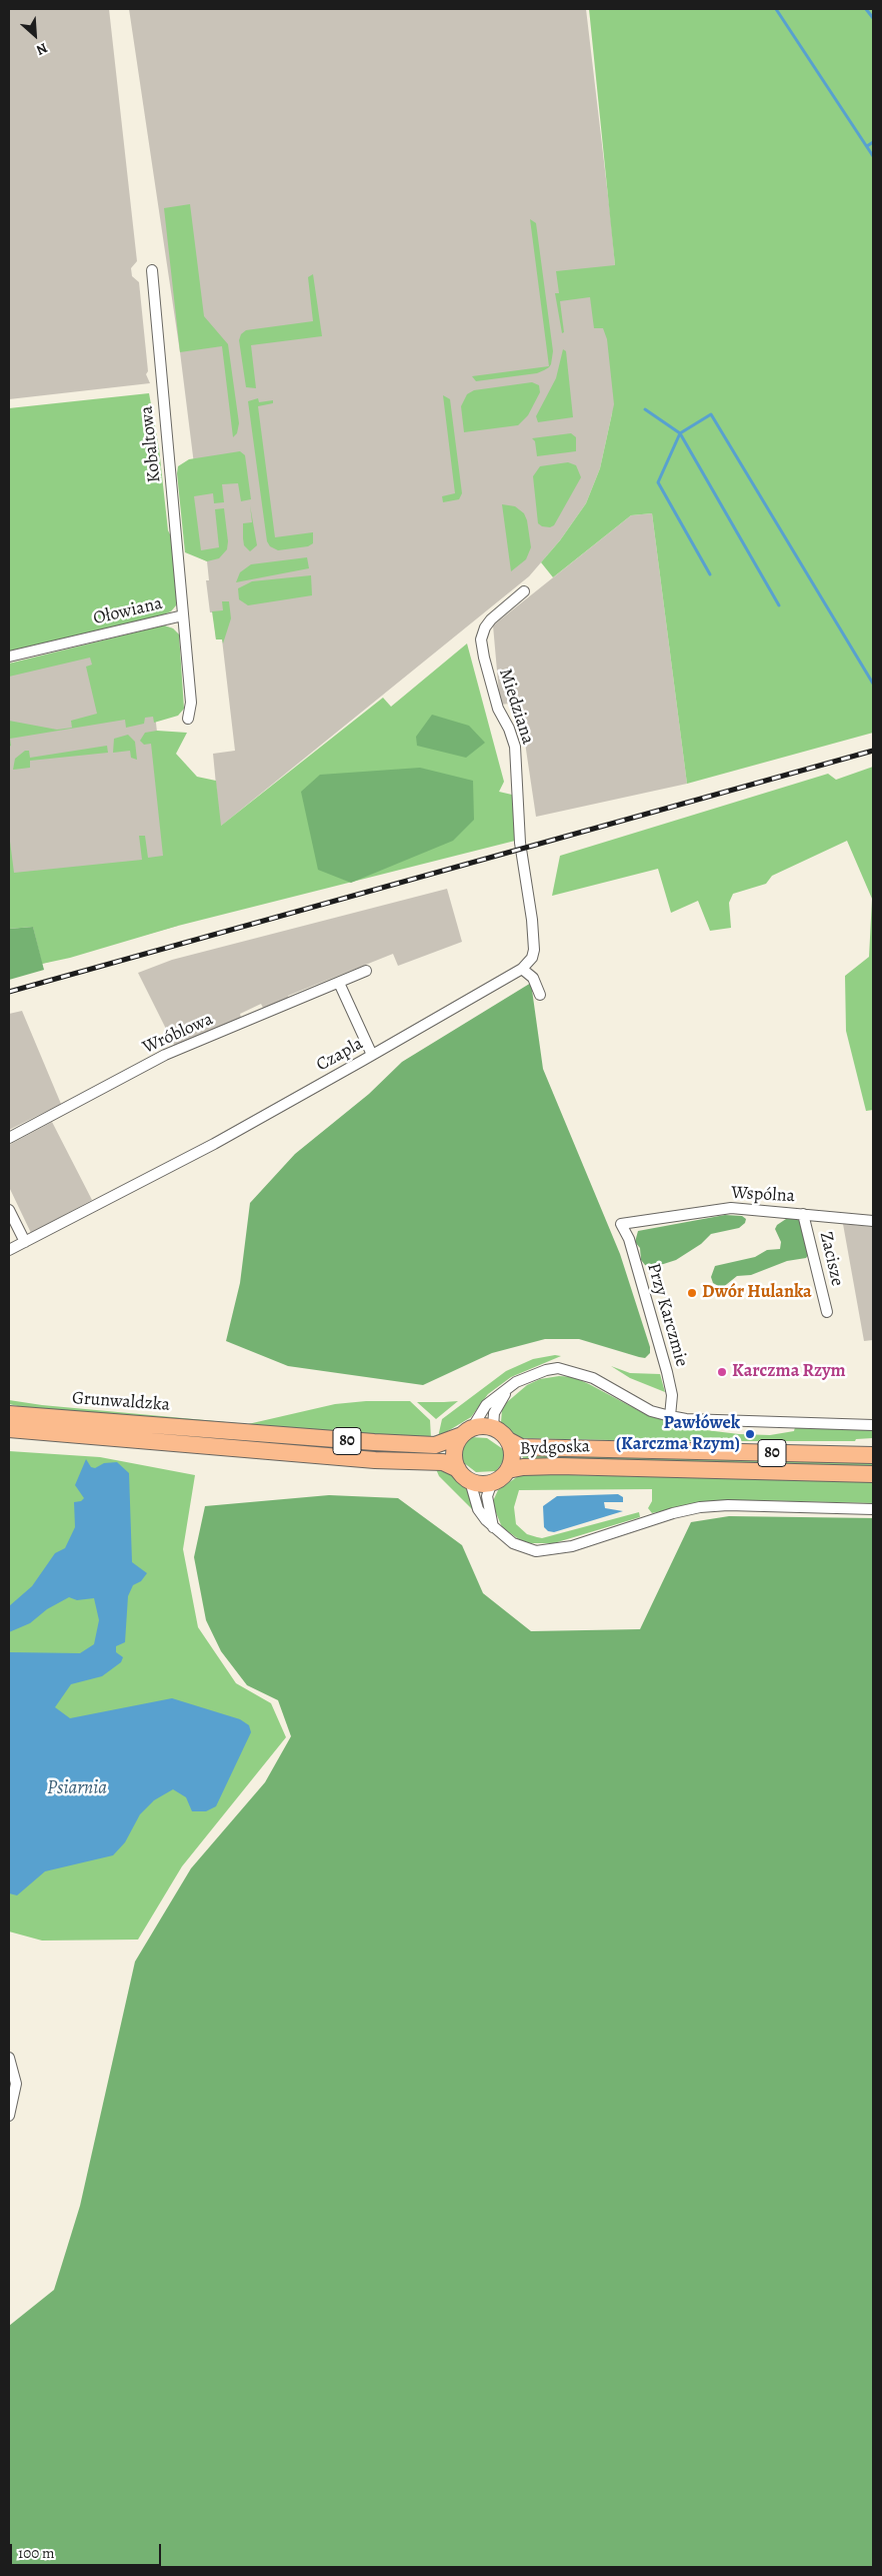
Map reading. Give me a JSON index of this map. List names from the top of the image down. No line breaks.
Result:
{"streets":{"main road":["Grunwaldzka","80","Bydgoska"],"street":["Kobaltowa","Ołowiana","Miedziana","Wróblowa","Czapla","Wspólna","Zacisze","Przy Karczmie"]},"crossings":[["Kobaltowa","Ołowiana"],["Miedziana","Czapla"],["Wspólna","Zacisze"],["Wspólna","Przy Karczmie"],["Grunwaldzka","80"],["80","Bydgoska"]],"water":["Psiarnia"],"places":["Dwór Hulanka","Karczma Rzym","Pawłówek (Karczma Rzym)"],"scale_bar":"100 m","north":"bottom right"}
